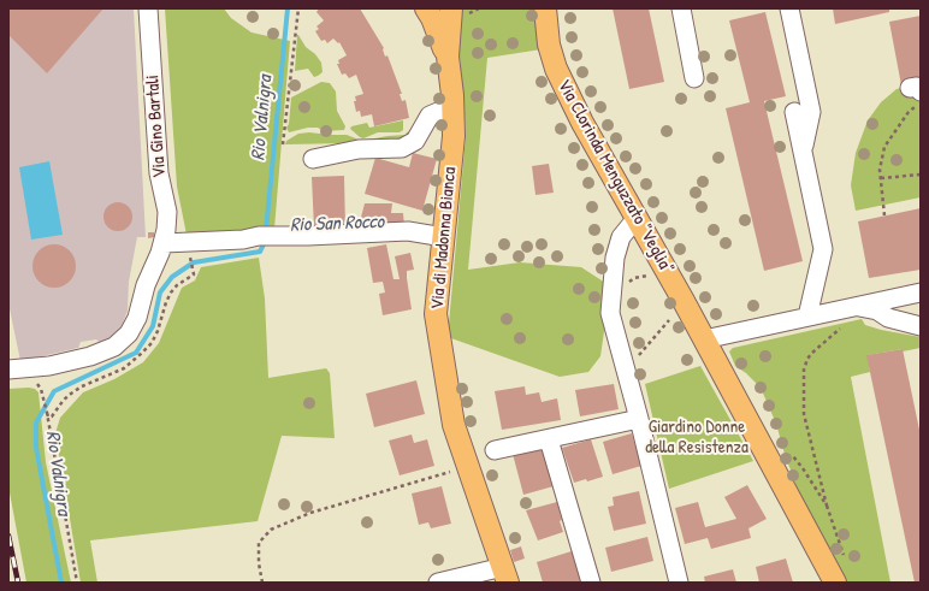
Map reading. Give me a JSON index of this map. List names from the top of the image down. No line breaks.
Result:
{"streets":{"main road":["Via Clorinda Menguzzato \"Veglia\"","Via di Madonna Bianca"],"street":["Via Gino Bartali"]},"water":["Rio Valnigra","Rio San Rocco"],"parks":["Giardino Donne della Resistenza"]}
